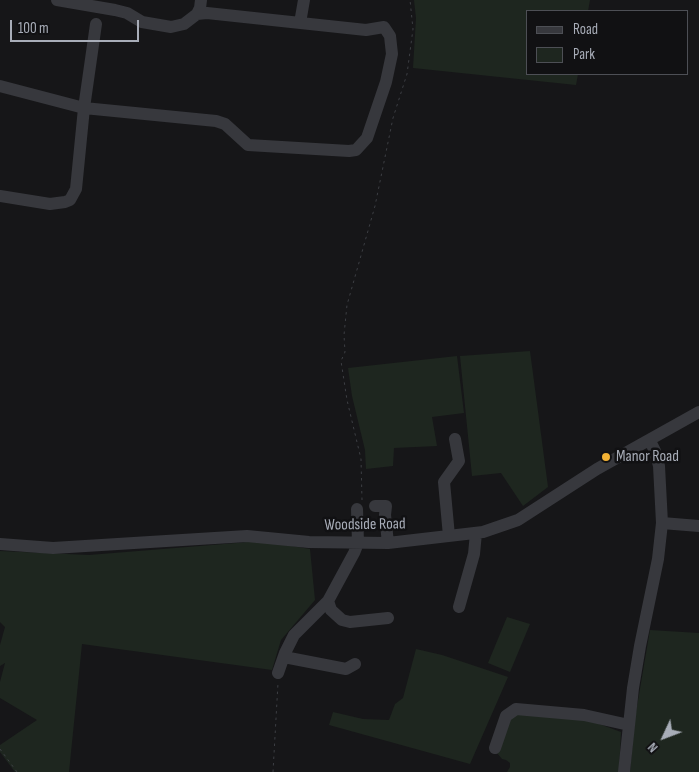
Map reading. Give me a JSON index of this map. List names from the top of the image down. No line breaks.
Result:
{"streets":{"street":["Woodside Road"]},"places":["Manor Road"],"legend":["Road","Park"],"scale_bar":"100 m","north":"bottom left"}
